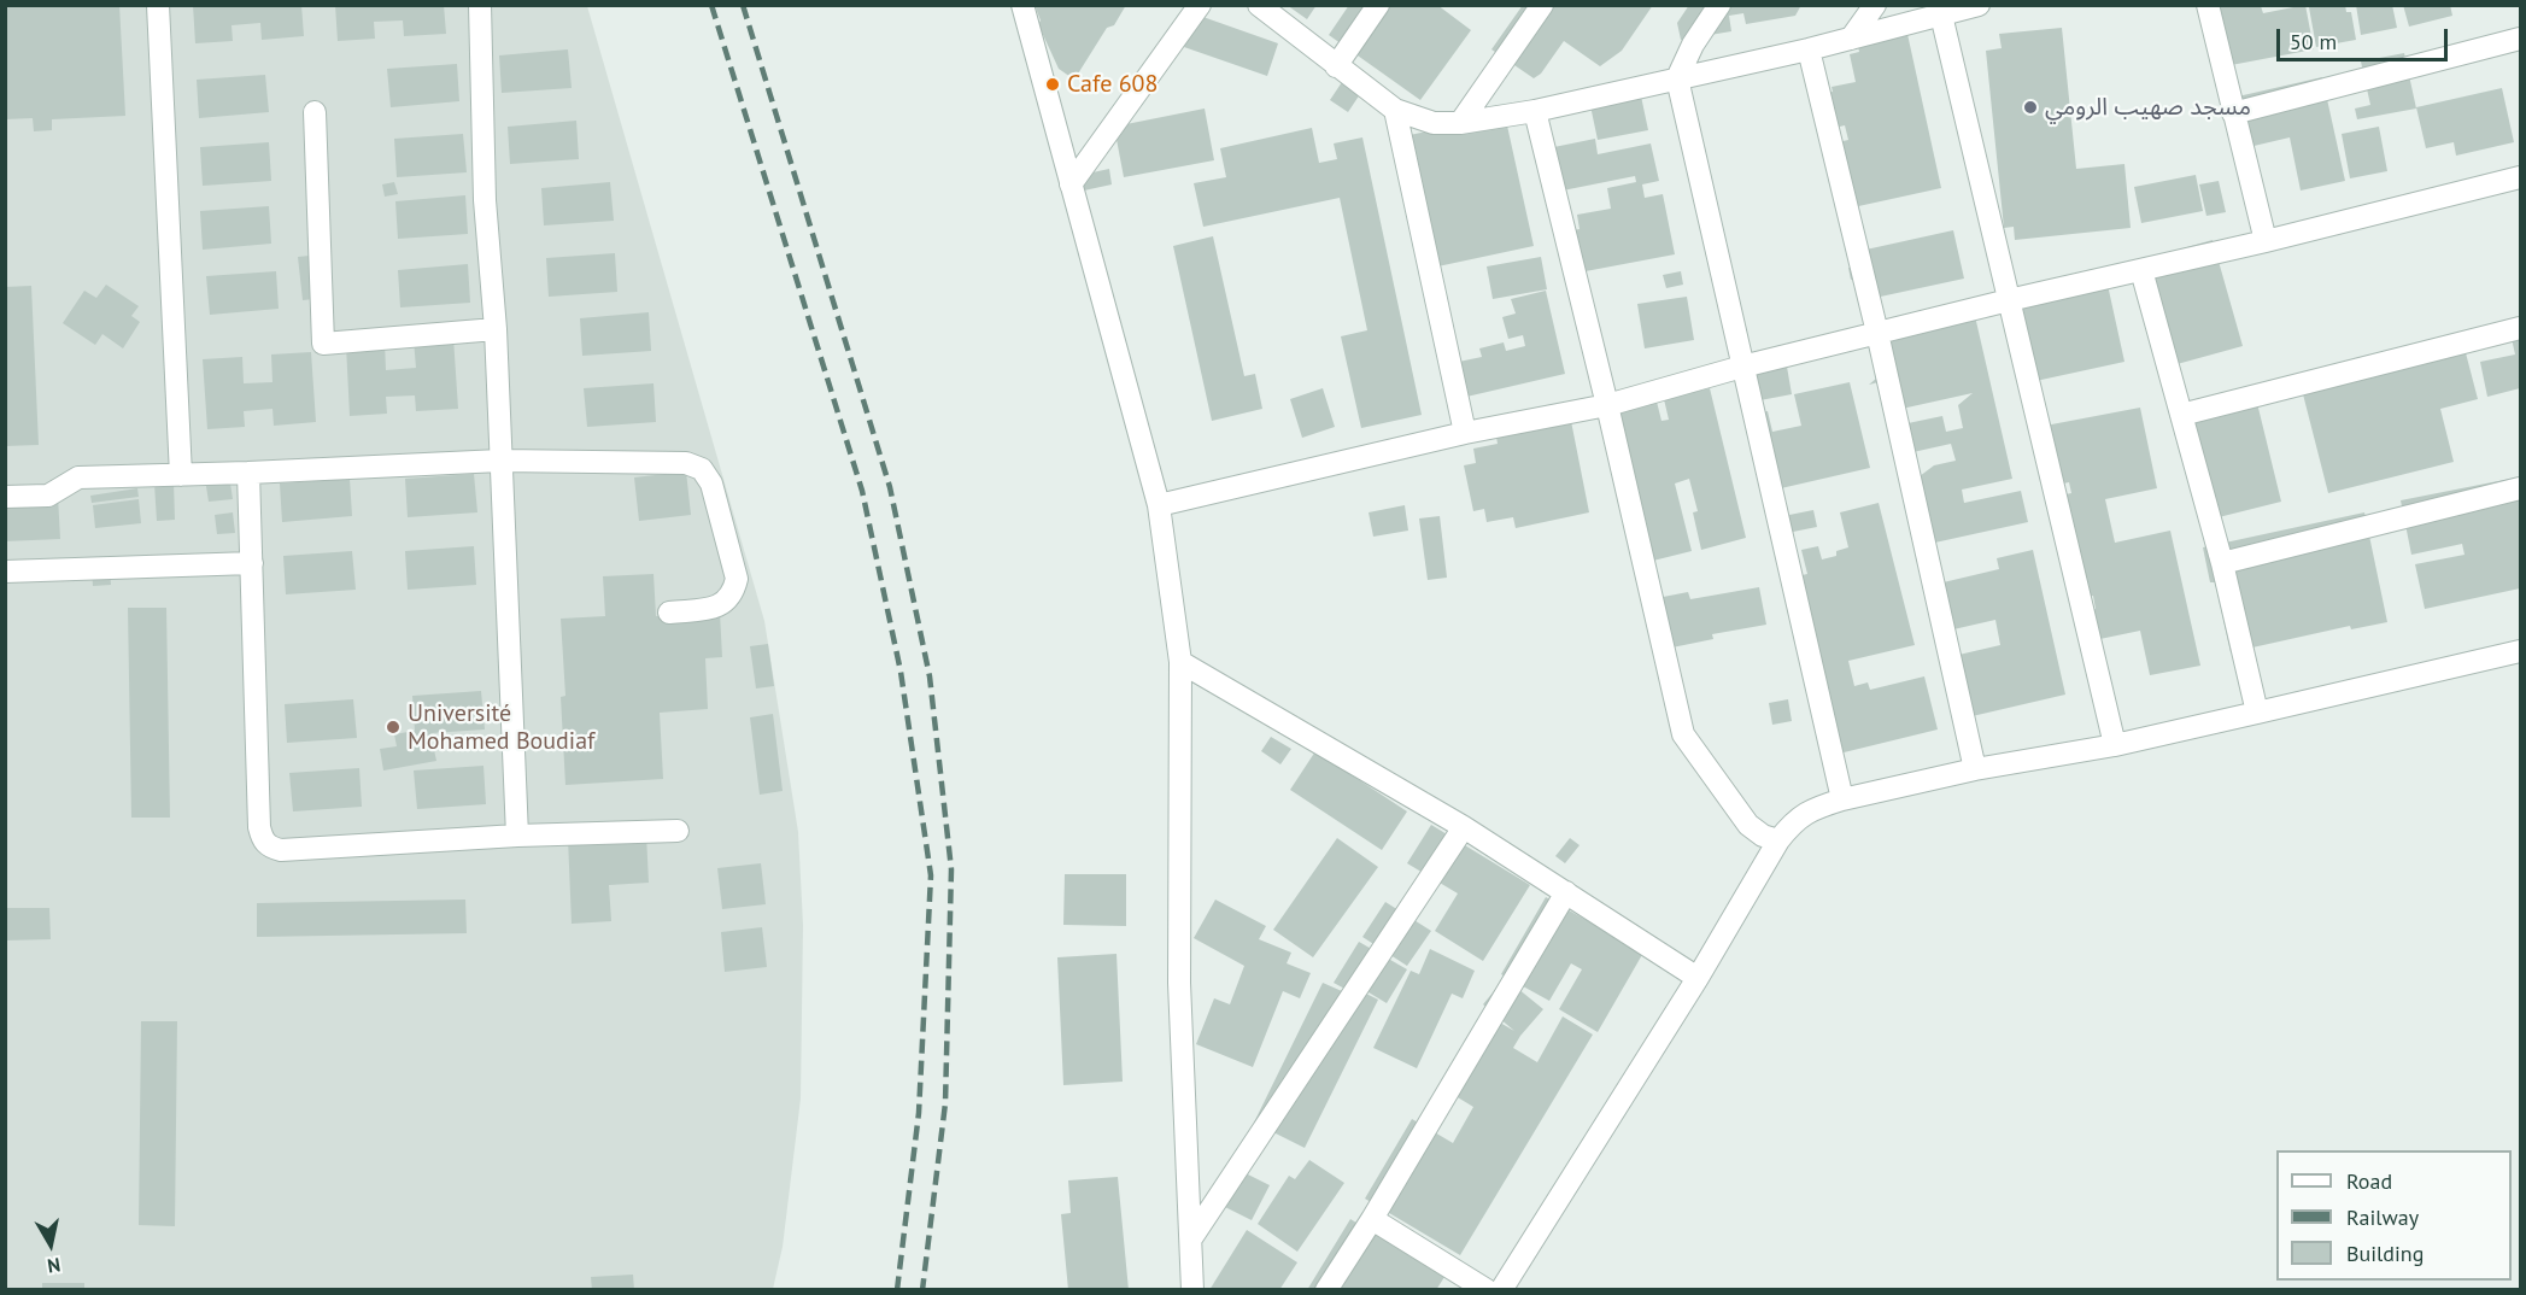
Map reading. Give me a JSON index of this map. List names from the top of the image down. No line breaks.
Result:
{"places":["Cafe 608","مسجد صهيب الرومي","Université Mohamed Boudiaf"],"legend":["Road","Railway","Building"],"scale_bar":"50 m","north":"bottom"}
